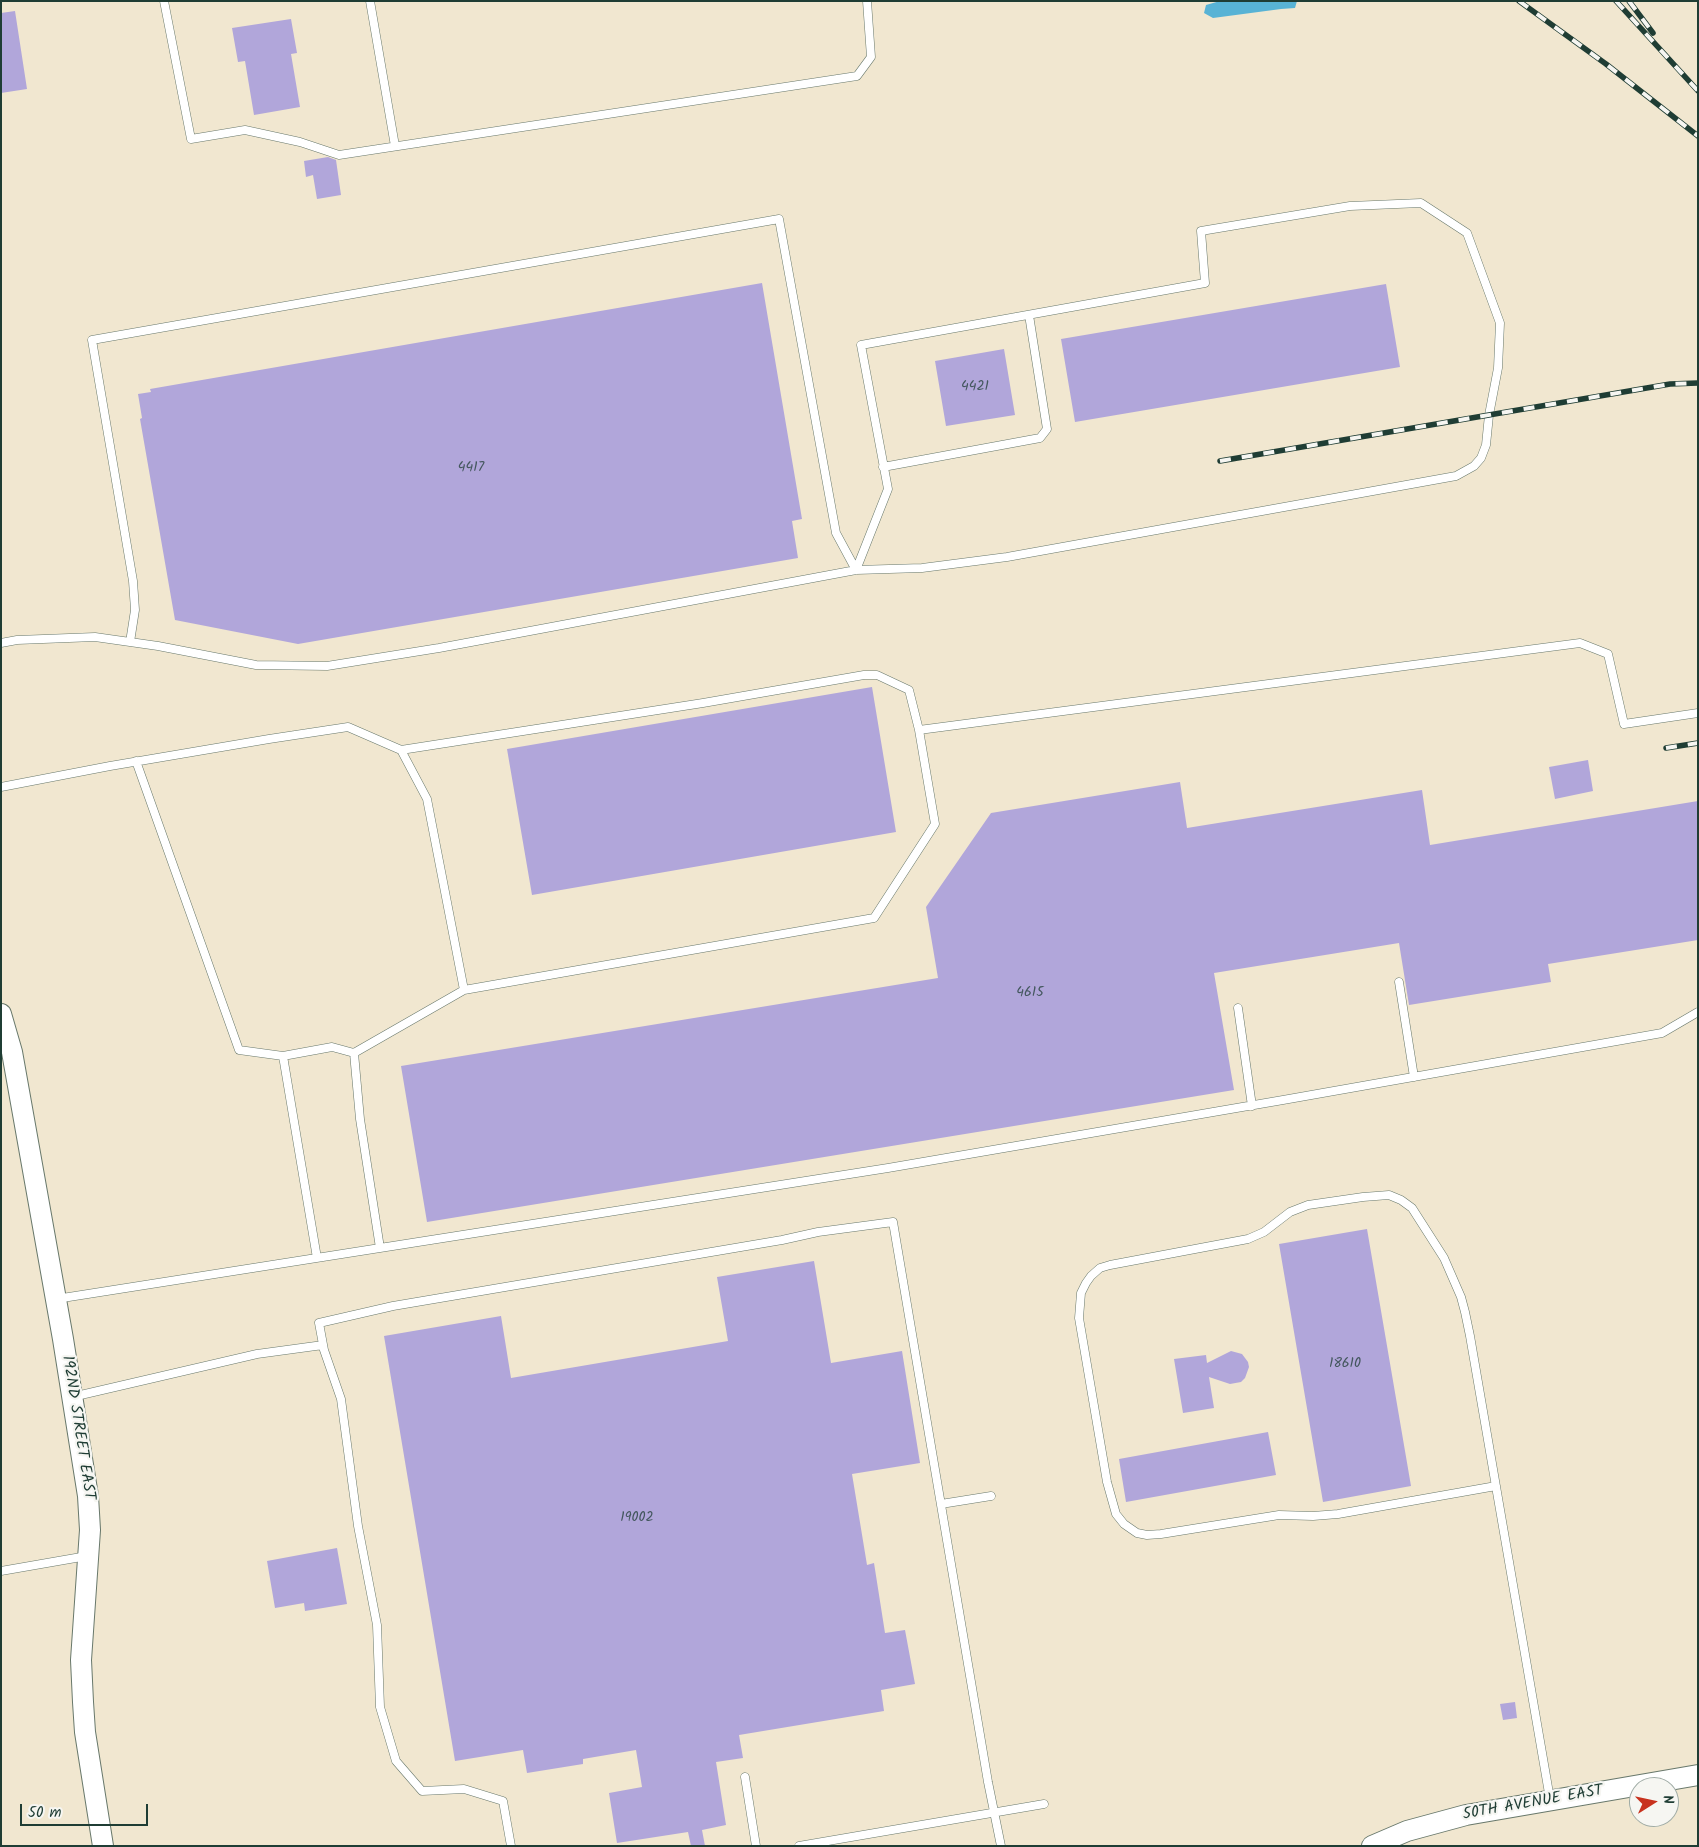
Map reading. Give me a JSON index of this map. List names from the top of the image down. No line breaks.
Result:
{"streets":{"street":["192ND STREET EAST","50TH AVENUE EAST"]},"house_numbers":["4421","4417","4615","18610","19002"],"scale_bar":"50 m","north":"right"}
